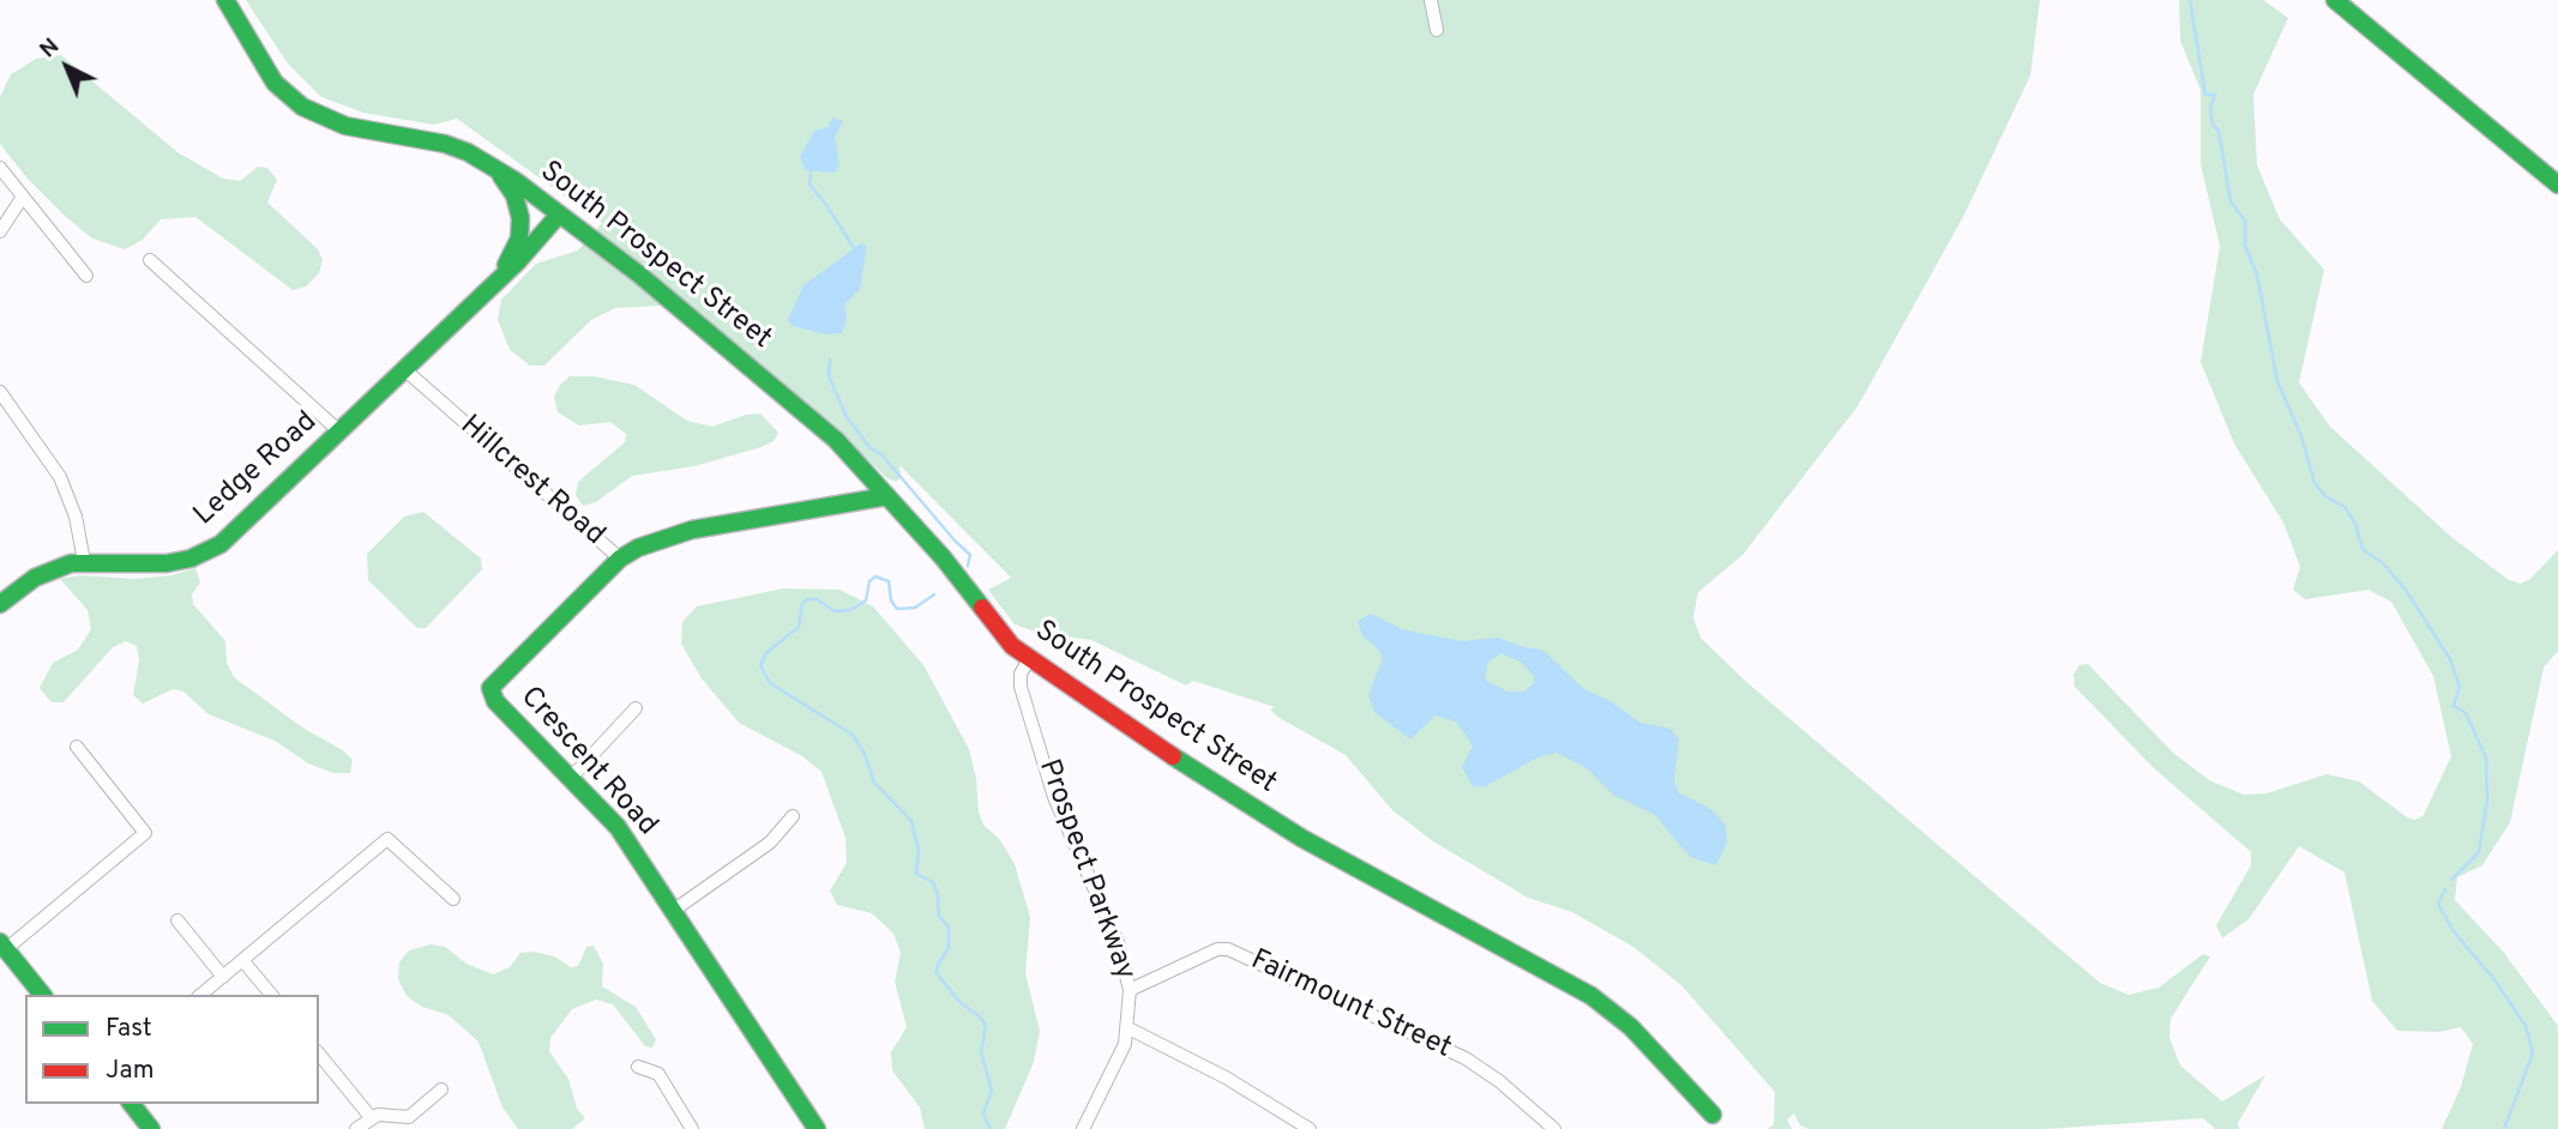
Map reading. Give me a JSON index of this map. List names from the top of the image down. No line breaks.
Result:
{"streets":{"street":["South Prospect Street","Ledge Road","Hillcrest Road","Crescent Road","Prospect Parkway","Fairmount Street"]},"crossings":[["South Prospect Street","Ledge Road"],["South Prospect Street","Crescent Road"],["South Prospect Street","Prospect Parkway"],["Ledge Road","Hillcrest Road"],["Hillcrest Road","Crescent Road"],["Prospect Parkway","Fairmount Street"]],"legend":["Fast","Jam"],"north":"top left"}
